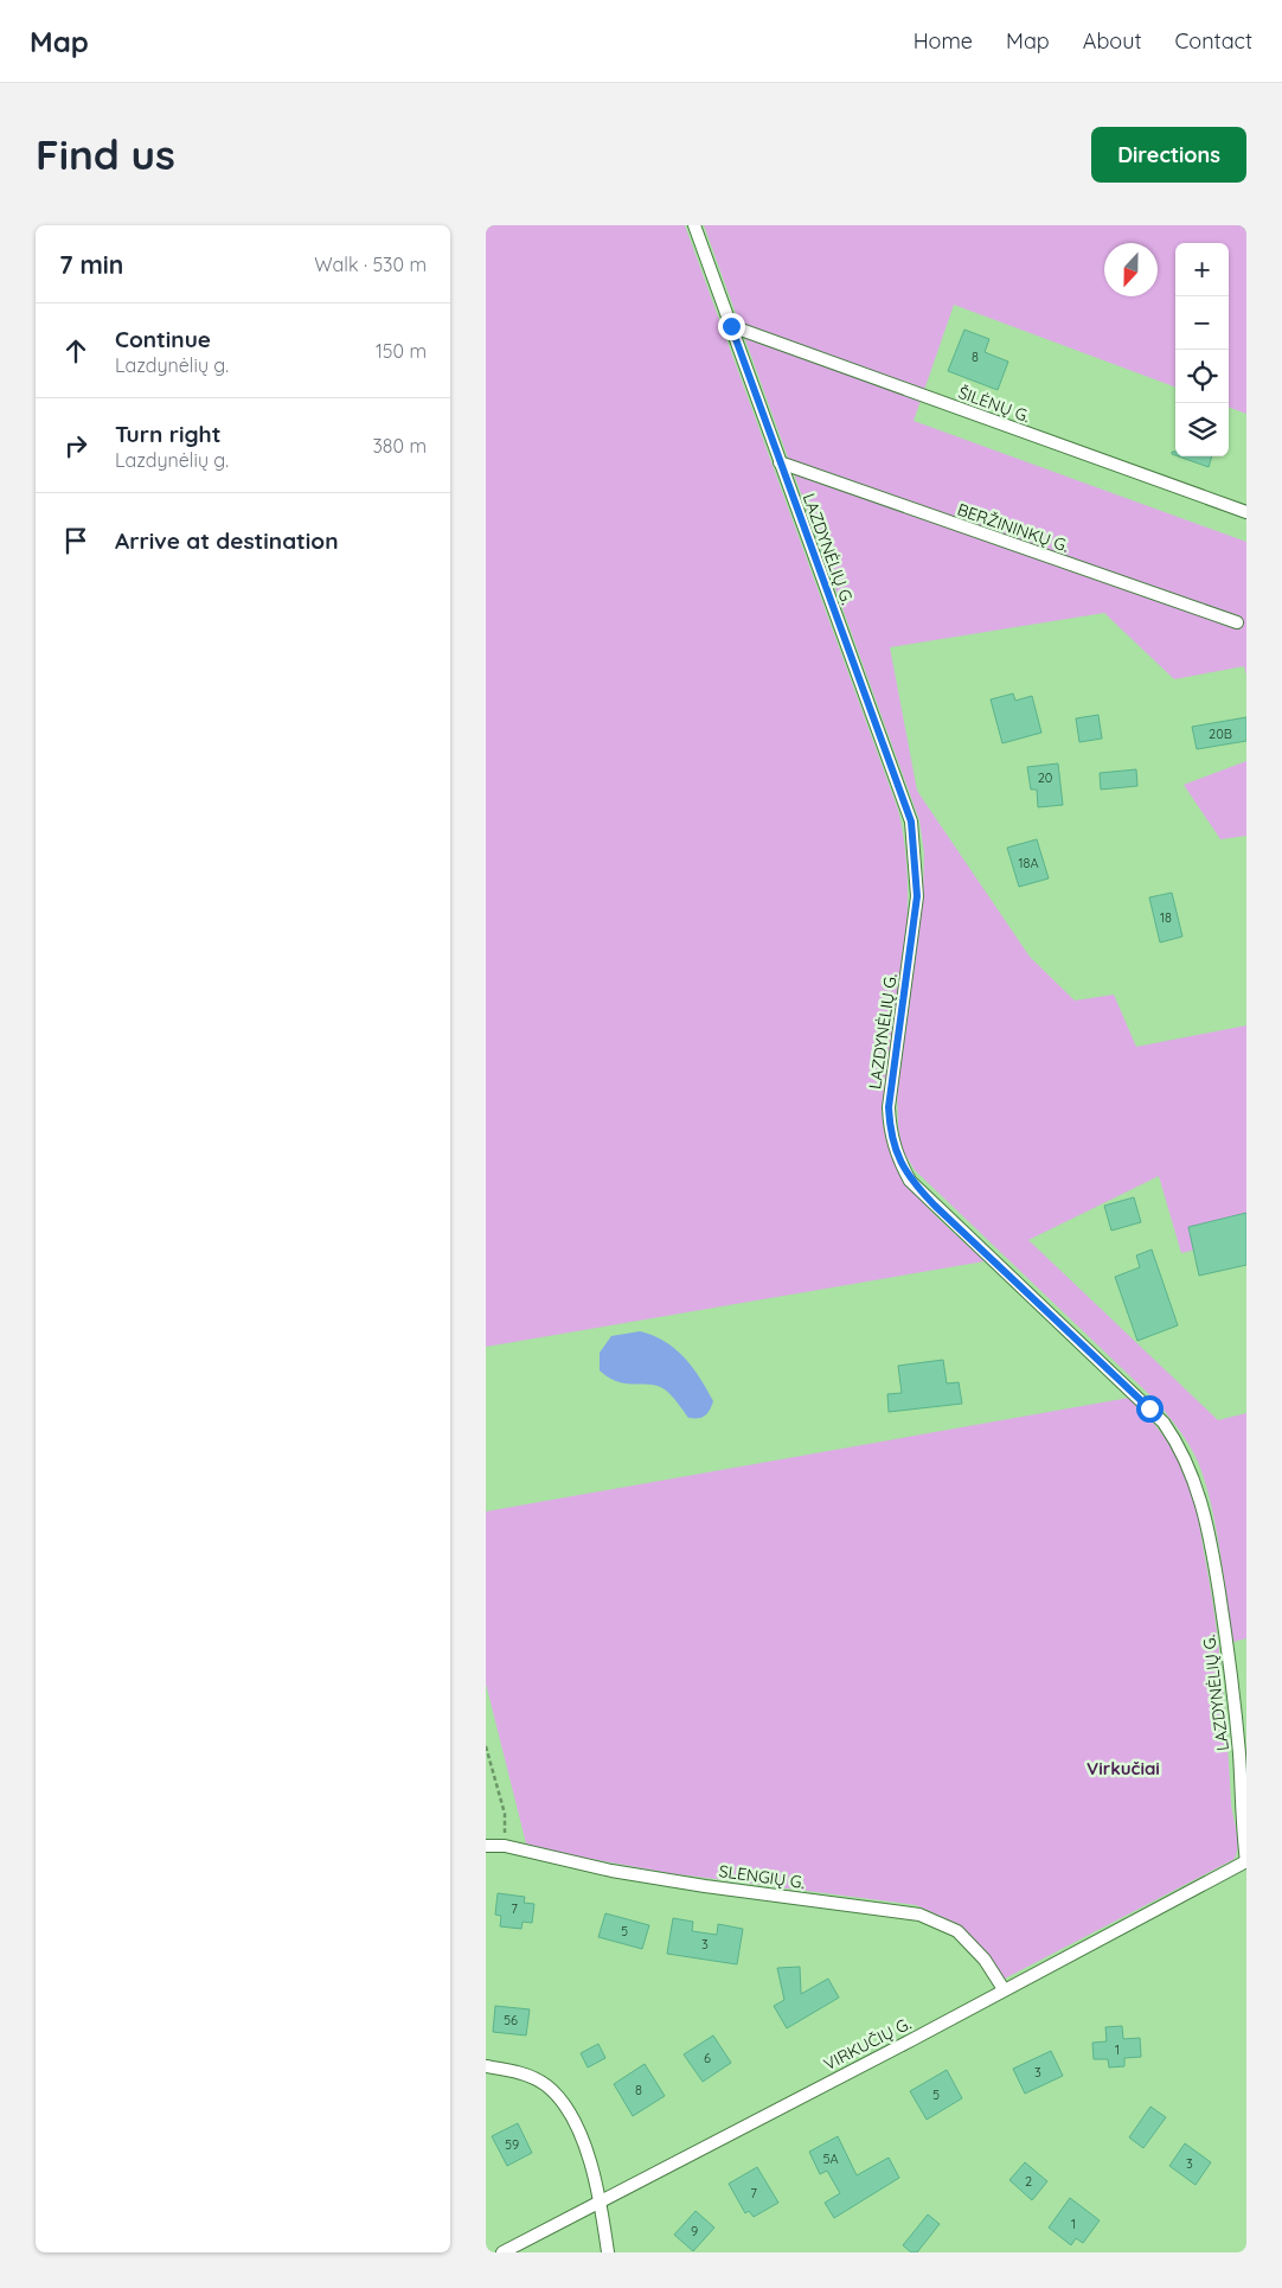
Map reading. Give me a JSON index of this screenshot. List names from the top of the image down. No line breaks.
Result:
{"streets":{"street":["ŠILĖNŲ G.","BERŽININKŲ G.","LAZDYNĖLIŲ G.","SLENGIŲ G.","VIRKUČIŲ G."]},"crossings":[["ŠILĖNŲ G.","LAZDYNĖLIŲ G."],["BERŽININKŲ G.","LAZDYNĖLIŲ G."],["LAZDYNĖLIŲ G.","VIRKUČIŲ G."],["SLENGIŲ G.","VIRKUČIŲ G."]],"districts":["Virkučiai"],"house_numbers":["8","20B","20","18A","18","7","5","3","56","1","6","3","8","5","59","5A","3","2","7","1","9"],"north":"bottom","page":{"header":"Map","nav":["Home","Map","About","Contact"],"buttons":"Directions","title":"Find us","heading":["7 min","Walk · 530 m"],"map_buttons":["+","−"],"list":[["Continue","Lazdynėlių g.","150 m"],["Turn right","Lazdynėlių g.","380 m"],"Arrive at destination"]}}
